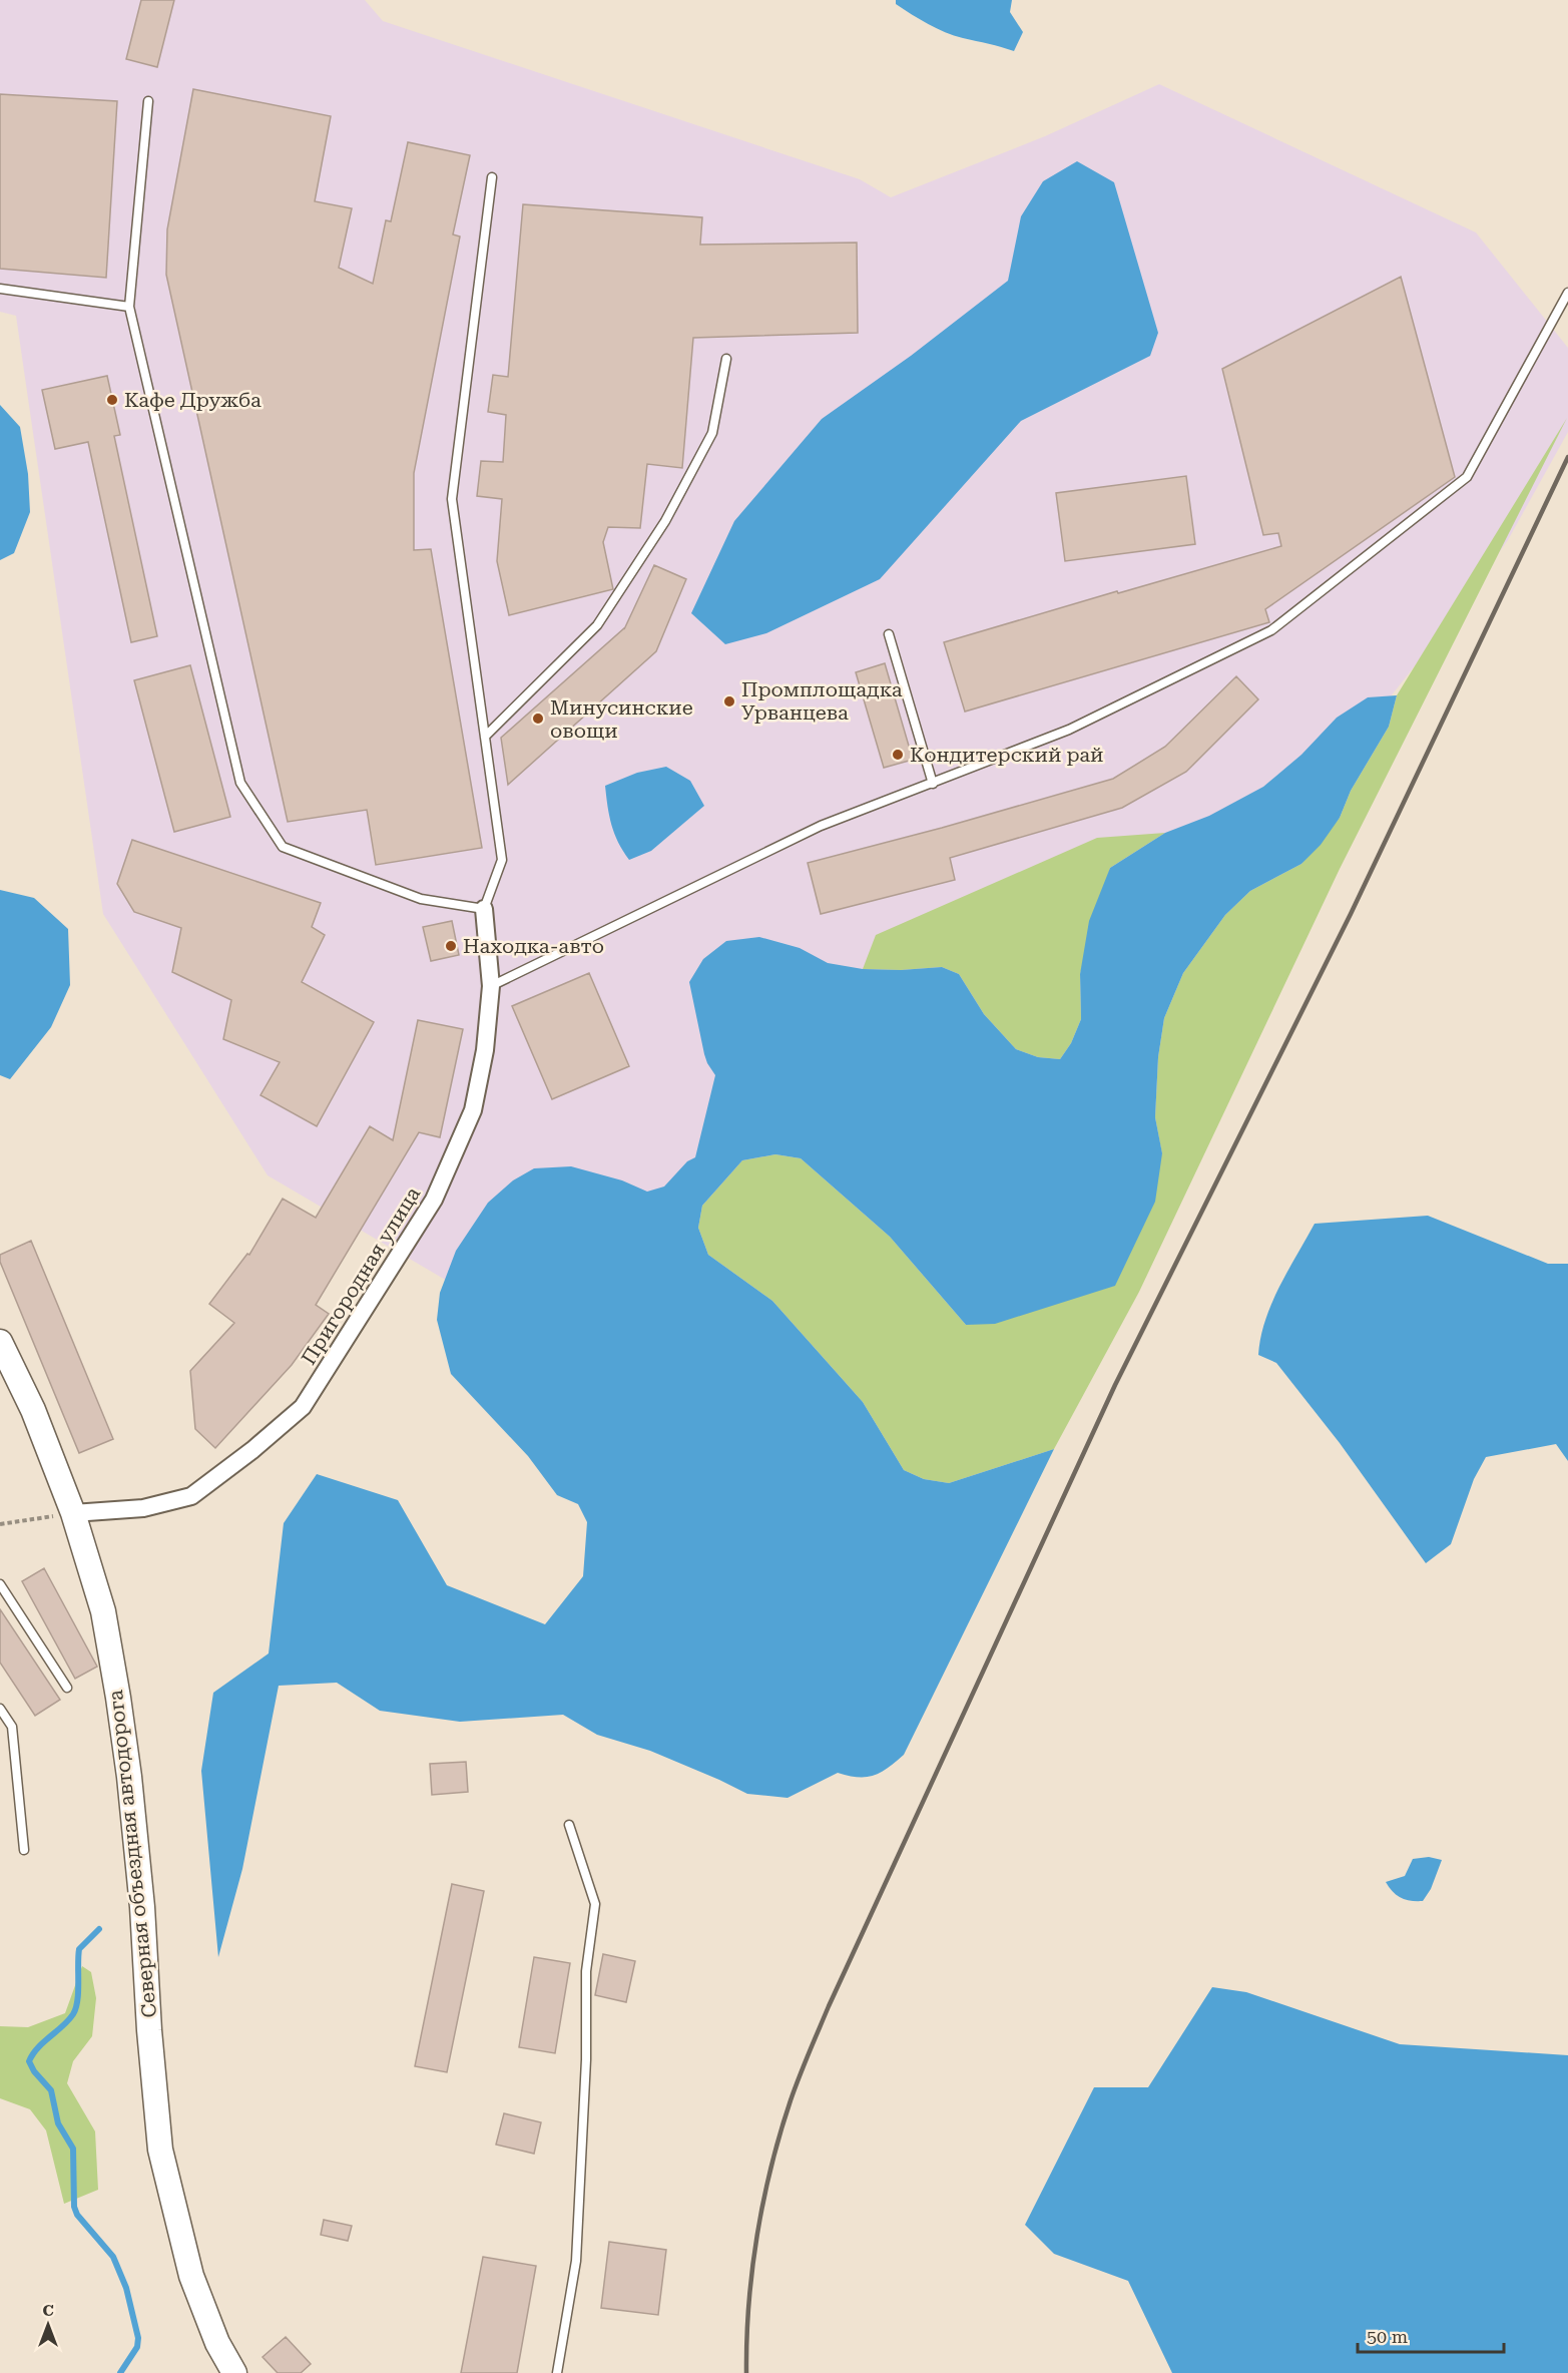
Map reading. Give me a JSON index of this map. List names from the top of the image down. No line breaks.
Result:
{"streets":{"street":["Пригородная улица","Северная объездная автодорога"]},"crossings":[["Пригородная улица","Северная объездная автодорога"]],"places":["Кафе Дружба","Промплощадка Урванцева","Минусинские овощи","Кондитерский рай","Находка-авто"],"scale_bar":"50 m","north":"top"}
